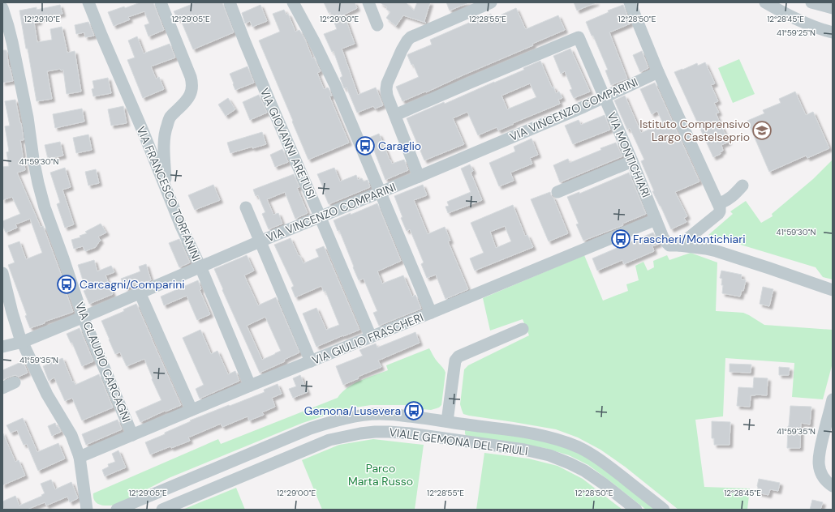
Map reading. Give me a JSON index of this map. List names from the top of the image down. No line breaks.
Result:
{"streets":{"street":["VIA VINCENZO COMPARINI","VIA GIOVANNI ARETUSI","VIA MONTICHIARI","VIA FRANCESCO TORFANINI","VIA GIULIO FRASCHERI","VIA CLAUDIO CARCAGNI","VIALE GEMONA DEL FRIULI"]},"crossings":[["VIA VINCENZO COMPARINI","VIA GIOVANNI ARETUSI"],["VIA VINCENZO COMPARINI","VIA MONTICHIARI"],["VIA VINCENZO COMPARINI","VIA FRANCESCO TORFANINI"],["VIA VINCENZO COMPARINI","VIA CLAUDIO CARCAGNI"],["VIA GIOVANNI ARETUSI","VIA GIULIO FRASCHERI"],["VIA MONTICHIARI","VIA GIULIO FRASCHERI"],["VIA FRANCESCO TORFANINI","VIA GIULIO FRASCHERI"],["VIA GIULIO FRASCHERI","VIA CLAUDIO CARCAGNI"]],"parks":["Parco Marta Russo"],"places":{"school or university":["Istituto Comprensivo Largo Castelseprio"],"bus stop":["Caraglio","Frascheri/Montichiari","Carcagni/Comparini","Gemona/Lusevera"]},"coordinates":["12°29'10\"E","12°29'05\"E","12°29'00\"E","12°28'55\"E","12°28'50\"E","12°28'45\"E","41°59'25\"N","41°59'30\"N","41°59'35\"N"]}
